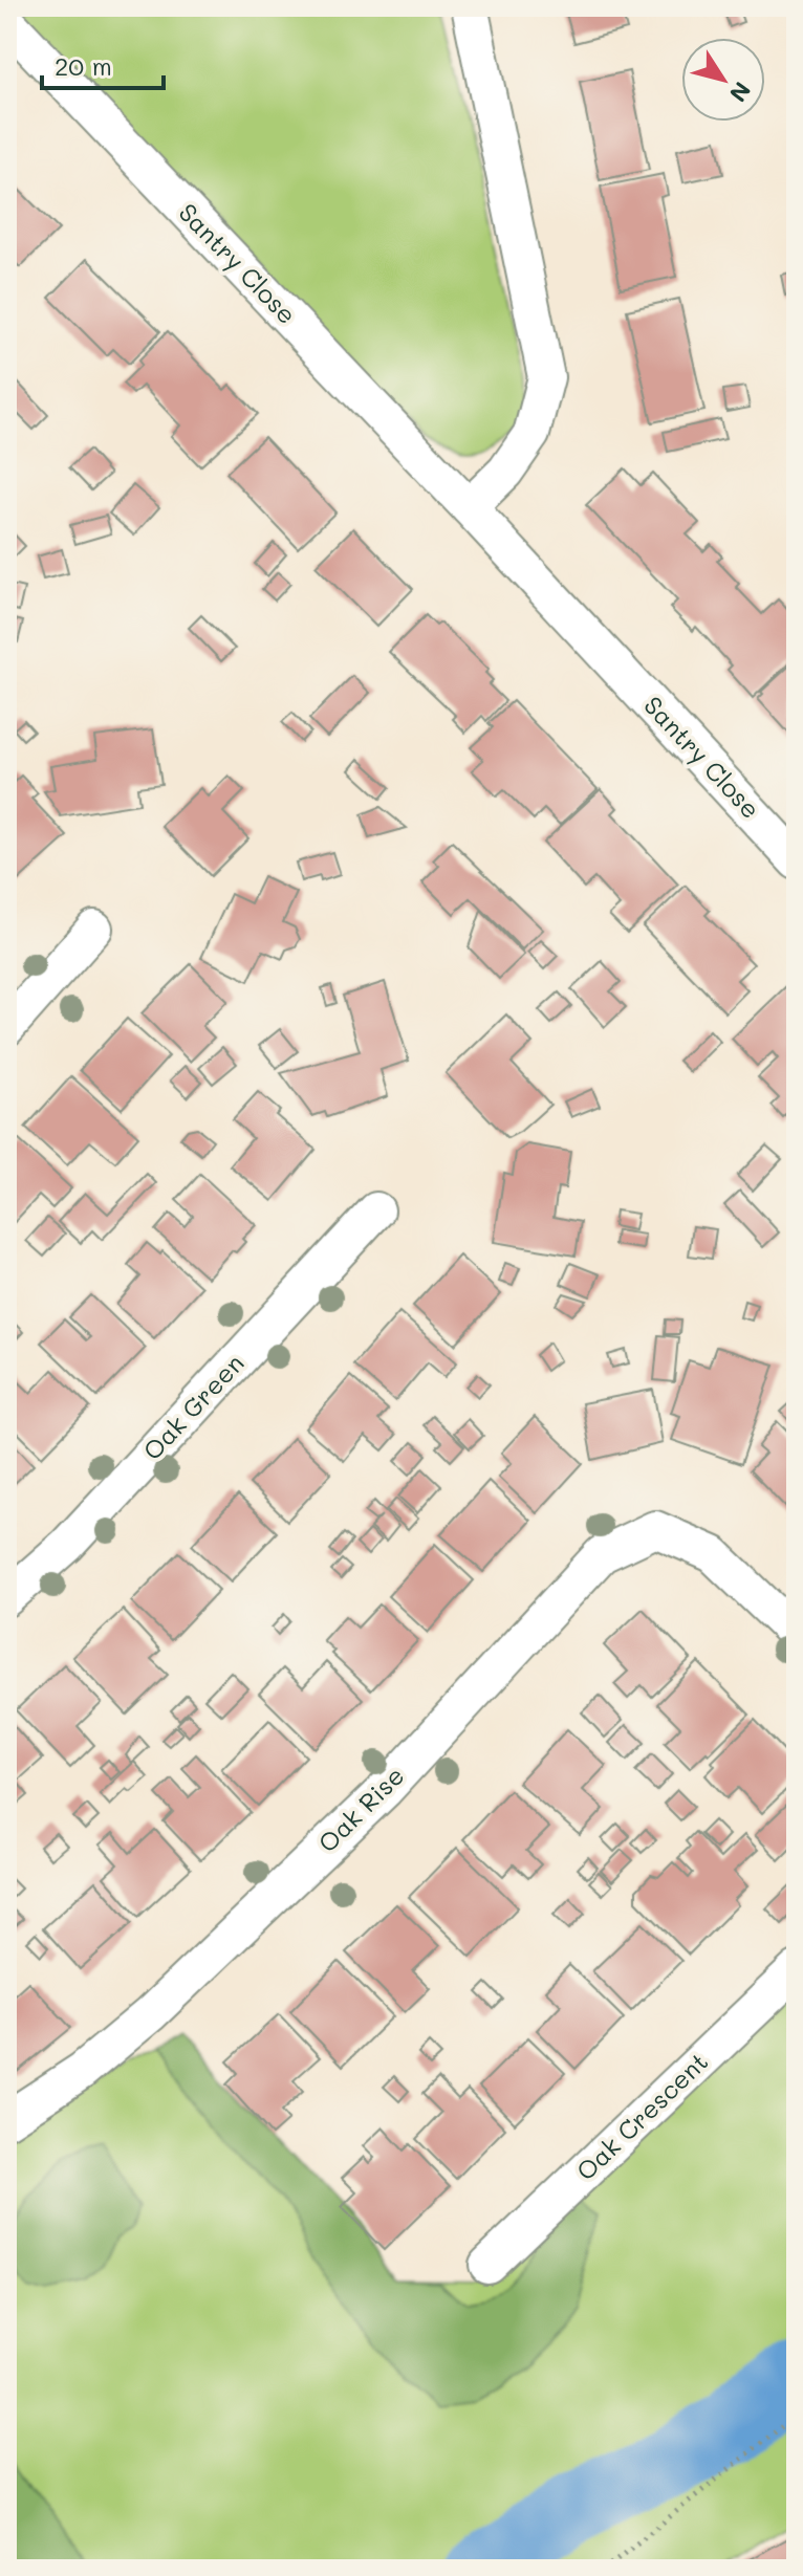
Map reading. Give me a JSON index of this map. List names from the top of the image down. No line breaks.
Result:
{"streets":{"street":["Santry Close","Oak Green","Oak Rise","Oak Crescent"]},"scale_bar":"20 m","north":"bottom right"}
